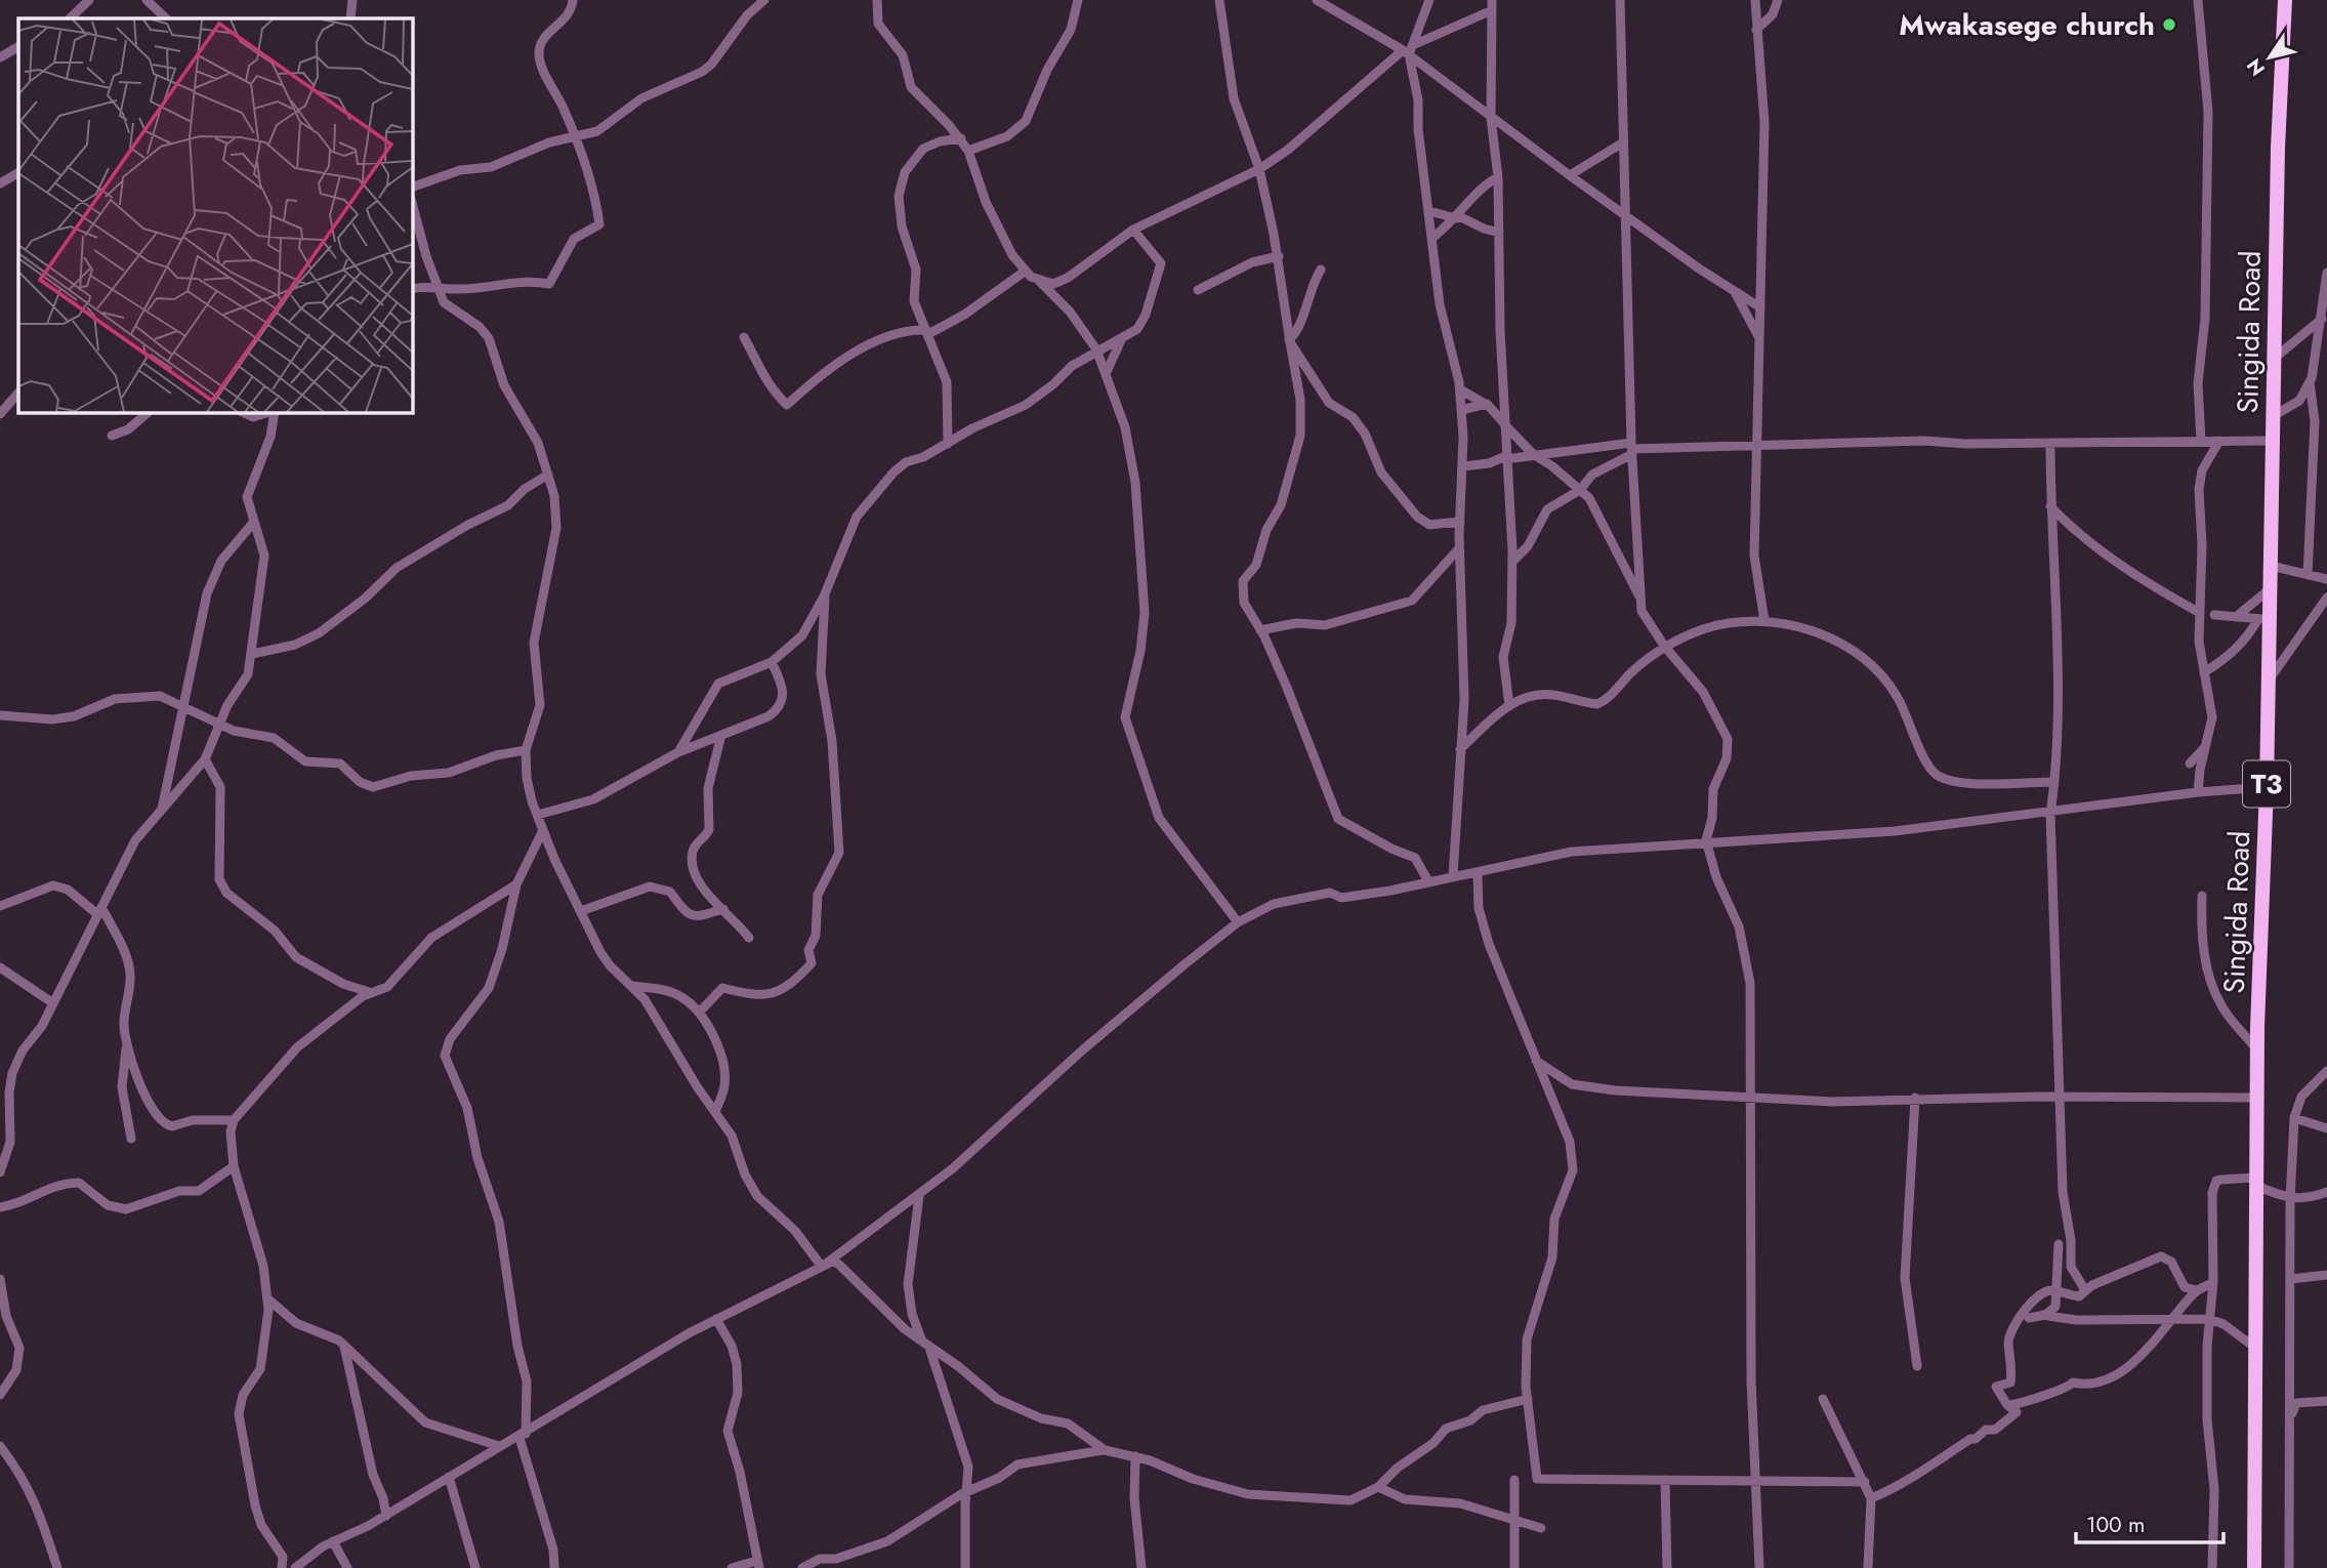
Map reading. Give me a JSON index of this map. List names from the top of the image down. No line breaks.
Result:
{"streets":{"highway":["Singida Road","T3"]},"places":["Mwakasege church"],"scale_bar":"100 m","north":"bottom left"}
